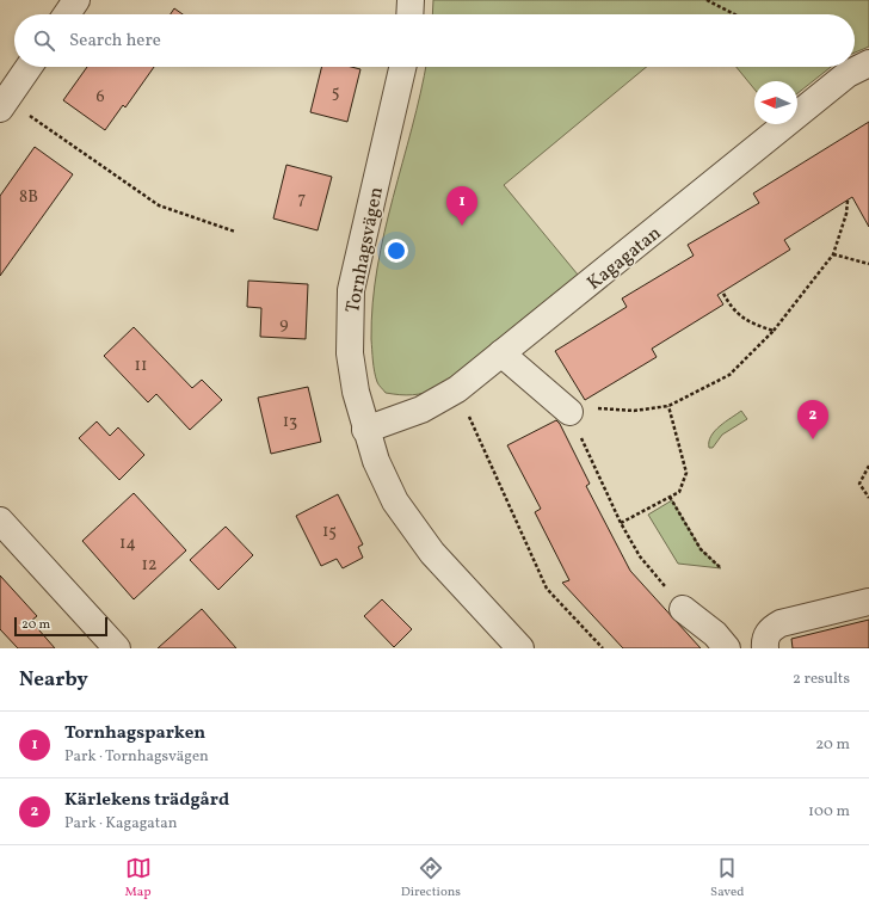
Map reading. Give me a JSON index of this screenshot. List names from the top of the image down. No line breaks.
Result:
{"streets":{"street":["Tornhagsvägen","Kagagatan"]},"crossings":[["Tornhagsvägen","Kagagatan"]],"house_numbers":["5","6","8B","7","9","11","13","15","14","12"],"scale_bar":"20 m","north":"left","page":{"search":"Search here","pins":["1","2"],"scale":"20 m","heading":["Nearby","2 results"],"list":[{"mark":"1","name":"Tornhagsparken","note":"Park · Tornhagsvägen","value":"20 m"},{"mark":"2","name":"Kärlekens trädgård","note":"Park · Kagagatan","value":"100 m"}],"nav":["Map","Directions","Saved"]}}
